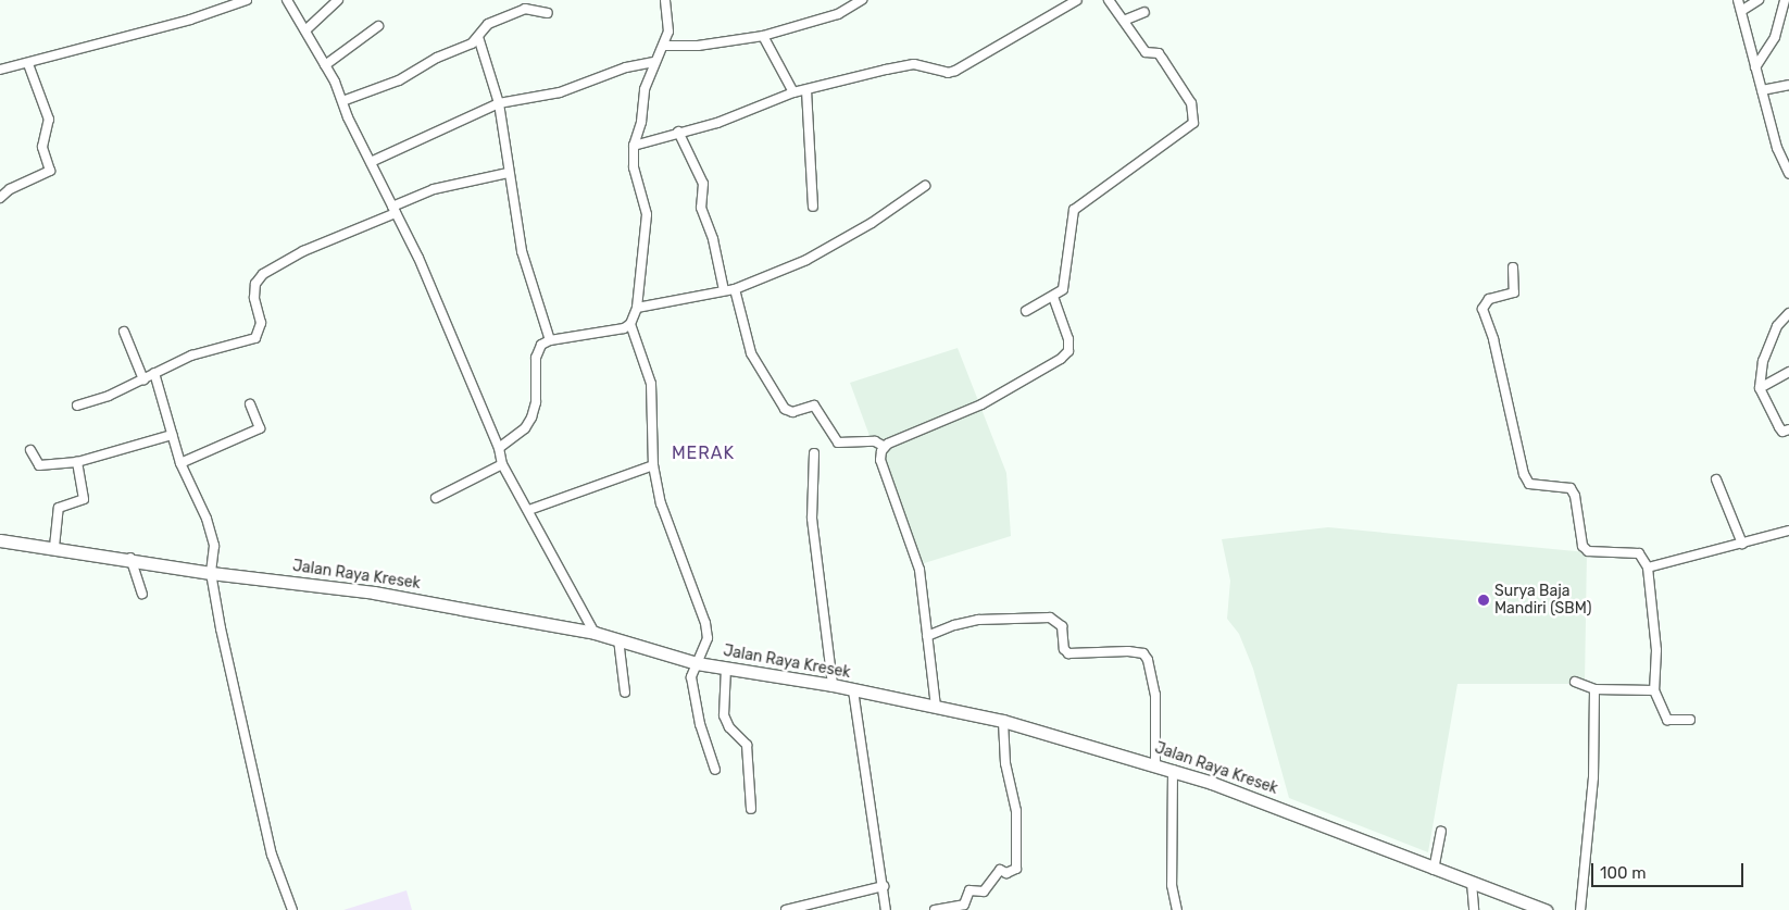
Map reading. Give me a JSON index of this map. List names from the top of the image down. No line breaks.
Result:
{"streets":{"main road":["Jalan Raya Kresek"]},"districts":["MERAK"],"places":["Surya Baja Mandiri (SBM)"],"scale_bar":"100 m"}
